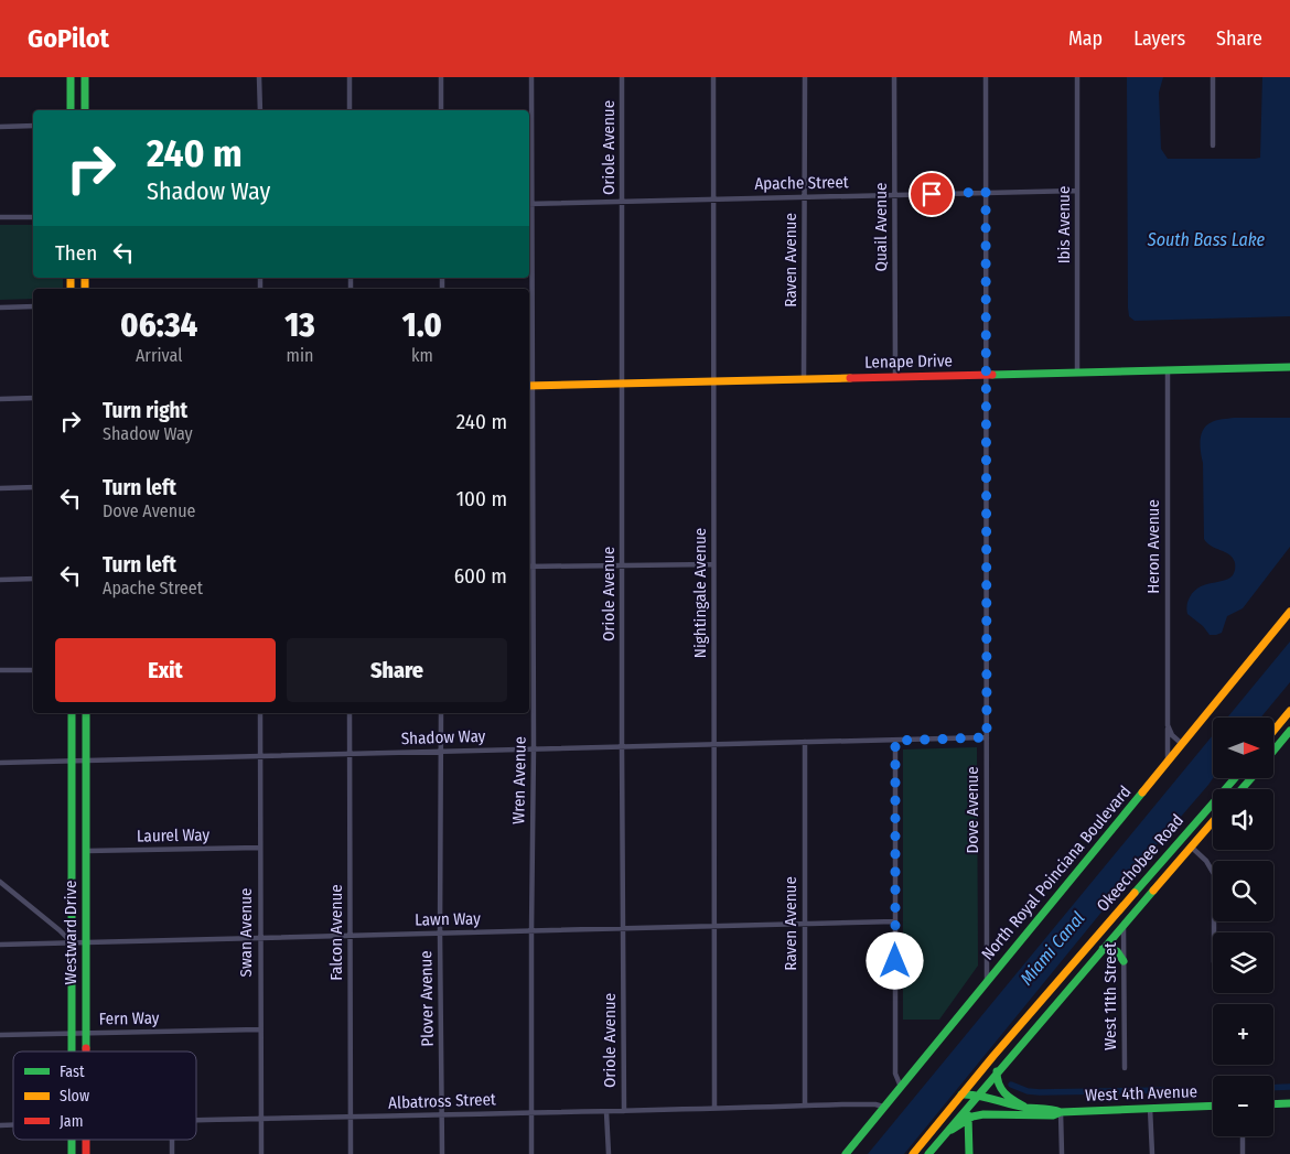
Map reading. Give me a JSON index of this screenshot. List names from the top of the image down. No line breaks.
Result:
{"streets":{"main road":["Lenape Drive","Okeechobee Road","North Royal Poinciana Boulevard","Westward Drive","West 4th Avenue"],"street":["Oriole Avenue","Apache Street","Ibis Avenue","Quail Avenue","Raven Avenue","Heron Avenue","Nightingale Avenue","Shadow Way","Wren Avenue","Dove Avenue","Laurel Way","Lawn Way","Swan Avenue","Falcon Avenue","West 11th Street","Plover Avenue","Fern Way","Albatross Street"]},"crossings":[["Oriole Avenue","Apache Street"],["Oriole Avenue","Lenape Drive"],["Oriole Avenue","Shadow Way"],["Oriole Avenue","Lawn Way"],["Oriole Avenue","Albatross Street"],["Apache Street","Ibis Avenue"],["Apache Street","Quail Avenue"],["Apache Street","Raven Avenue"],["Apache Street","Nightingale Avenue"],["Apache Street","Wren Avenue"],["Apache Street","Dove Avenue"],["Ibis Avenue","Lenape Drive"],["Quail Avenue","Lenape Drive"],["Raven Avenue","Lenape Drive"],["Raven Avenue","Shadow Way"],["Raven Avenue","Lawn Way"],["Raven Avenue","Albatross Street"],["Lenape Drive","Heron Avenue"],["Lenape Drive","Nightingale Avenue"],["Lenape Drive","Wren Avenue"],["Lenape Drive","Dove Avenue"],["Heron Avenue","North Royal Poinciana Boulevard"],["Nightingale Avenue","Shadow Way"],["Nightingale Avenue","Lawn Way"],["Nightingale Avenue","Albatross Street"],["Shadow Way","Wren Avenue"],["Shadow Way","Dove Avenue"],["Shadow Way","Westward Drive"],["Shadow Way","Swan Avenue"],["Shadow Way","Falcon Avenue"],["Shadow Way","Plover Avenue"],["Wren Avenue","Lawn Way"],["Wren Avenue","Albatross Street"],["Dove Avenue","North Royal Poinciana Boulevard"],["Laurel Way","Westward Drive"],["Laurel Way","Swan Avenue"],["Okeechobee Road","West 11th Street"],["Okeechobee Road","West 4th Avenue"],["North Royal Poinciana Boulevard","Albatross Street"],["Lawn Way","Westward Drive"],["Lawn Way","Swan Avenue"],["Lawn Way","Falcon Avenue"],["Lawn Way","Plover Avenue"],["Westward Drive","Fern Way"],["Swan Avenue","Fern Way"],["Swan Avenue","Albatross Street"],["Falcon Avenue","Albatross Street"],["Plover Avenue","Albatross Street"]],"water":["South Bass Lake","Miami Canal"],"legend":["Fast","Slow","Jam"],"north":"right","page":{"header":"GoPilot","nav":["Map","Layers","Share"],"turn":["240 m","Shadow Way"],"then":"Then","eta":["06:34","Arrival","13","min","1.0","km"],"list":[{"name":"Turn right","note":"Shadow Way","value":"240 m"},{"name":"Turn left","note":"Dove Avenue","value":"100 m"},{"name":"Turn left","note":"Apache Street","value":"600 m"}],"buttons":["Exit","Share"],"map_buttons":["+","−"]}}
